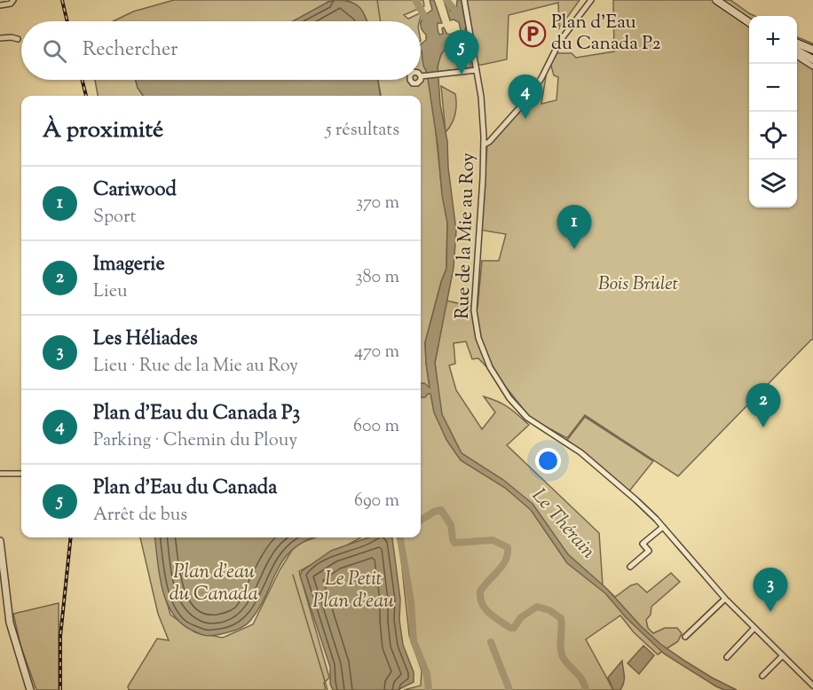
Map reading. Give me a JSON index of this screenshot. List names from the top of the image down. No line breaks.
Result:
{"streets":{"street":["Rue de la Mie au Roy"]},"water":["Le Thérain","Plan d'eau du Canada","Le Petit Plan d'eau"],"parks":["Bois Brûlet"],"places":{"parking":["Plan d'Eau du Canada P2"]},"page":{"map_buttons":["+","−"],"search":"Rechercher","pins":["5","4","1","2","3"],"heading":["À proximité","5 résultats"],"list":[{"mark":"1","name":"Cariwood","note":"Sport","value":"370 m"},{"mark":"2","name":"Imagerie","note":"Lieu","value":"380 m"},{"mark":"3","name":"Les Héliades","note":"Lieu · Rue de la Mie au Roy","value":"470 m"},{"mark":"4","name":"Plan d'Eau du Canada P3","note":"Parking · Chemin du Plouy","value":"600 m"},{"mark":"5","name":"Plan d'Eau du Canada","note":"Arrêt de bus","value":"690 m"}]}}
